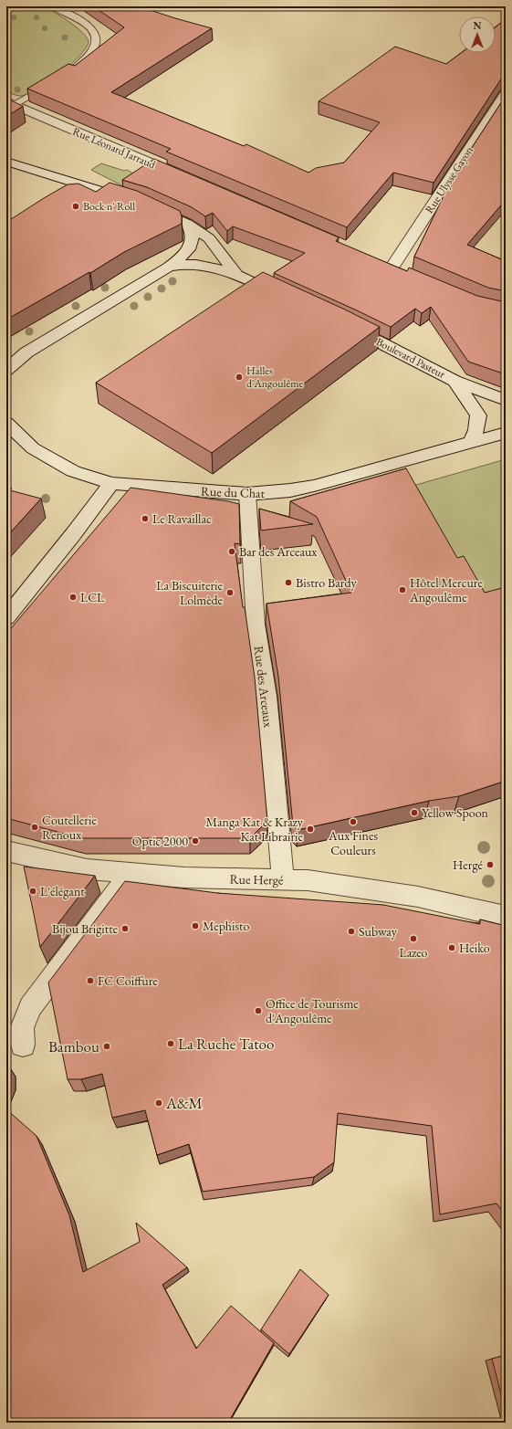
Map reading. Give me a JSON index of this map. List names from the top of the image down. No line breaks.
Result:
{"streets":{"street":["Rue Léonard Jarraud","Rue Ulysse Gayon","Boulevard Pasteur","Rue du Chat","Rue des Arceaux","Rue Hergé"]},"crossings":[["Rue du Chat","Rue des Arceaux"],["Rue des Arceaux","Rue Hergé"]],"places":["Bock n' Roll","Halles d'Angoulême","Le Ravaillac","Bar des Arceaux","Bistro Bardy","Hôtel Mercure Angoulême","La Biscuiterie Lolmède","LCL","Yellow Spoon","Aux Fines Couleurs","Coutellerie Renoux","Manga Kat & Krazy Kat Librairie","Optic 2000","Hergé","L'élégant","Mephisto","Bijou Brigitte","Subway","Lazeo","Heiko","FC Coiffure","Office de Tourisme d'Angoulême","La Ruche Tatoo","Bambou","A&M"],"north":"top"}
